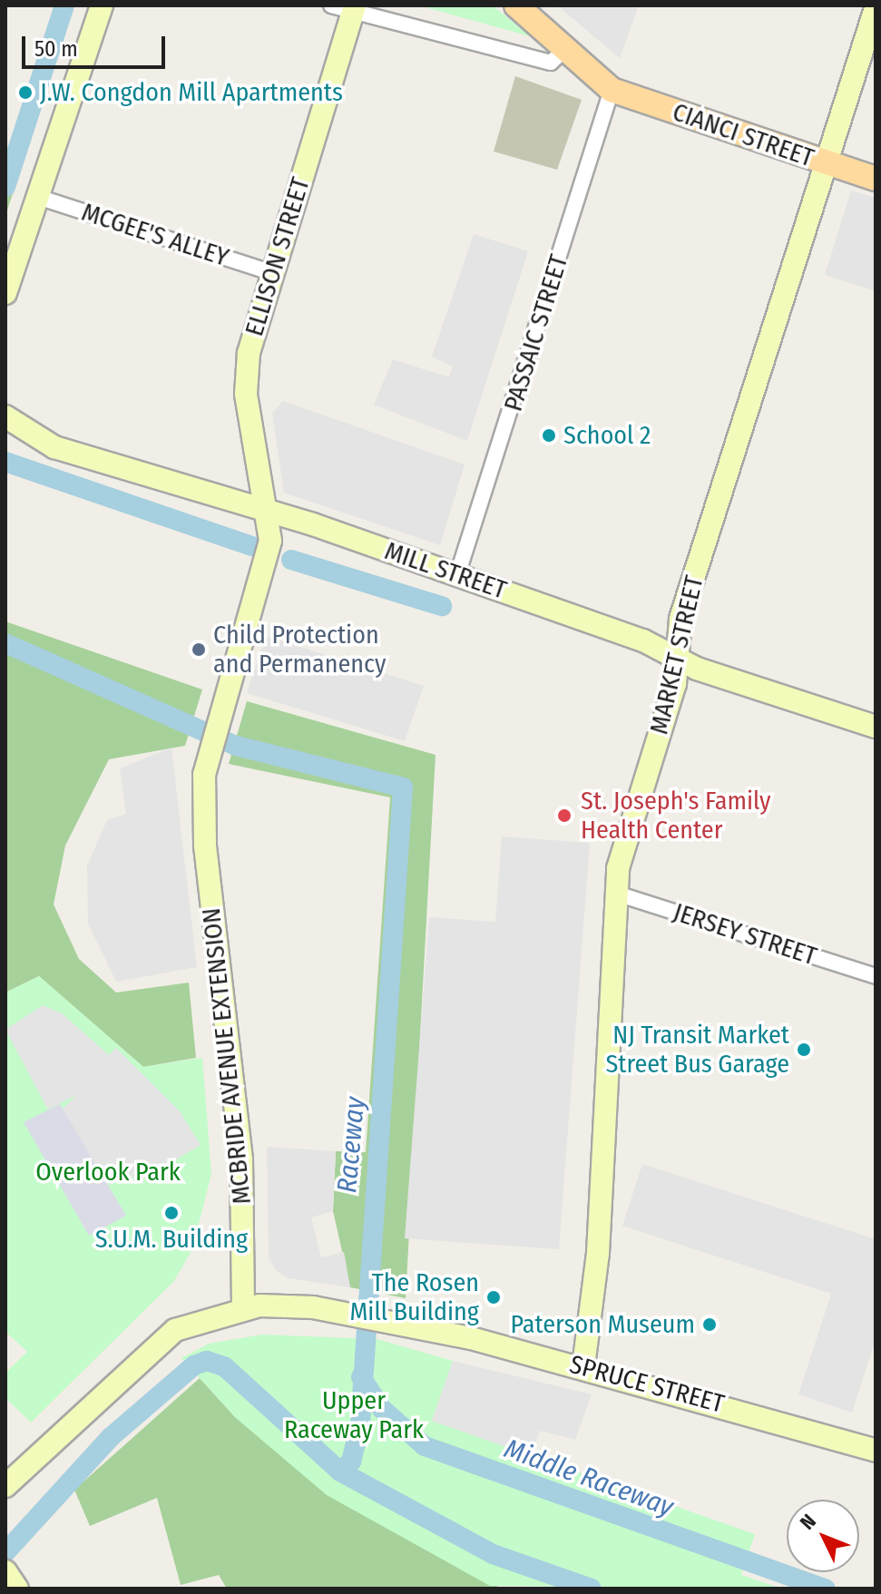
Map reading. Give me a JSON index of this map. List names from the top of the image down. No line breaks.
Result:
{"streets":{"main road":["CIANCI STREET"],"street":["MCGEE'S ALLEY","ELLISON STREET","PASSAIC STREET","MILL STREET","MARKET STREET","JERSEY STREET","MCBRIDE AVENUE EXTENSION","SPRUCE STREET"]},"crossings":[["CIANCI STREET","PASSAIC STREET"],["CIANCI STREET","MARKET STREET"],["MCGEE'S ALLEY","ELLISON STREET"],["ELLISON STREET","MILL STREET"],["ELLISON STREET","MCBRIDE AVENUE EXTENSION"],["PASSAIC STREET","MILL STREET"],["MILL STREET","MARKET STREET"],["MILL STREET","MCBRIDE AVENUE EXTENSION"],["MARKET STREET","JERSEY STREET"],["MARKET STREET","SPRUCE STREET"],["MCBRIDE AVENUE EXTENSION","SPRUCE STREET"]],"water":["Raceway","Middle Raceway"],"parks":["Overlook Park","Upper Raceway Park"],"places":["J.W. Congdon Mill Apartments","School 2","Child Protection and Permanency","St. Joseph's Family Health Center","NJ Transit Market Street Bus Garage","S.U.M. Building","The Rosen Mill Building","Paterson Museum"],"scale_bar":"50 m","north":"top left"}
